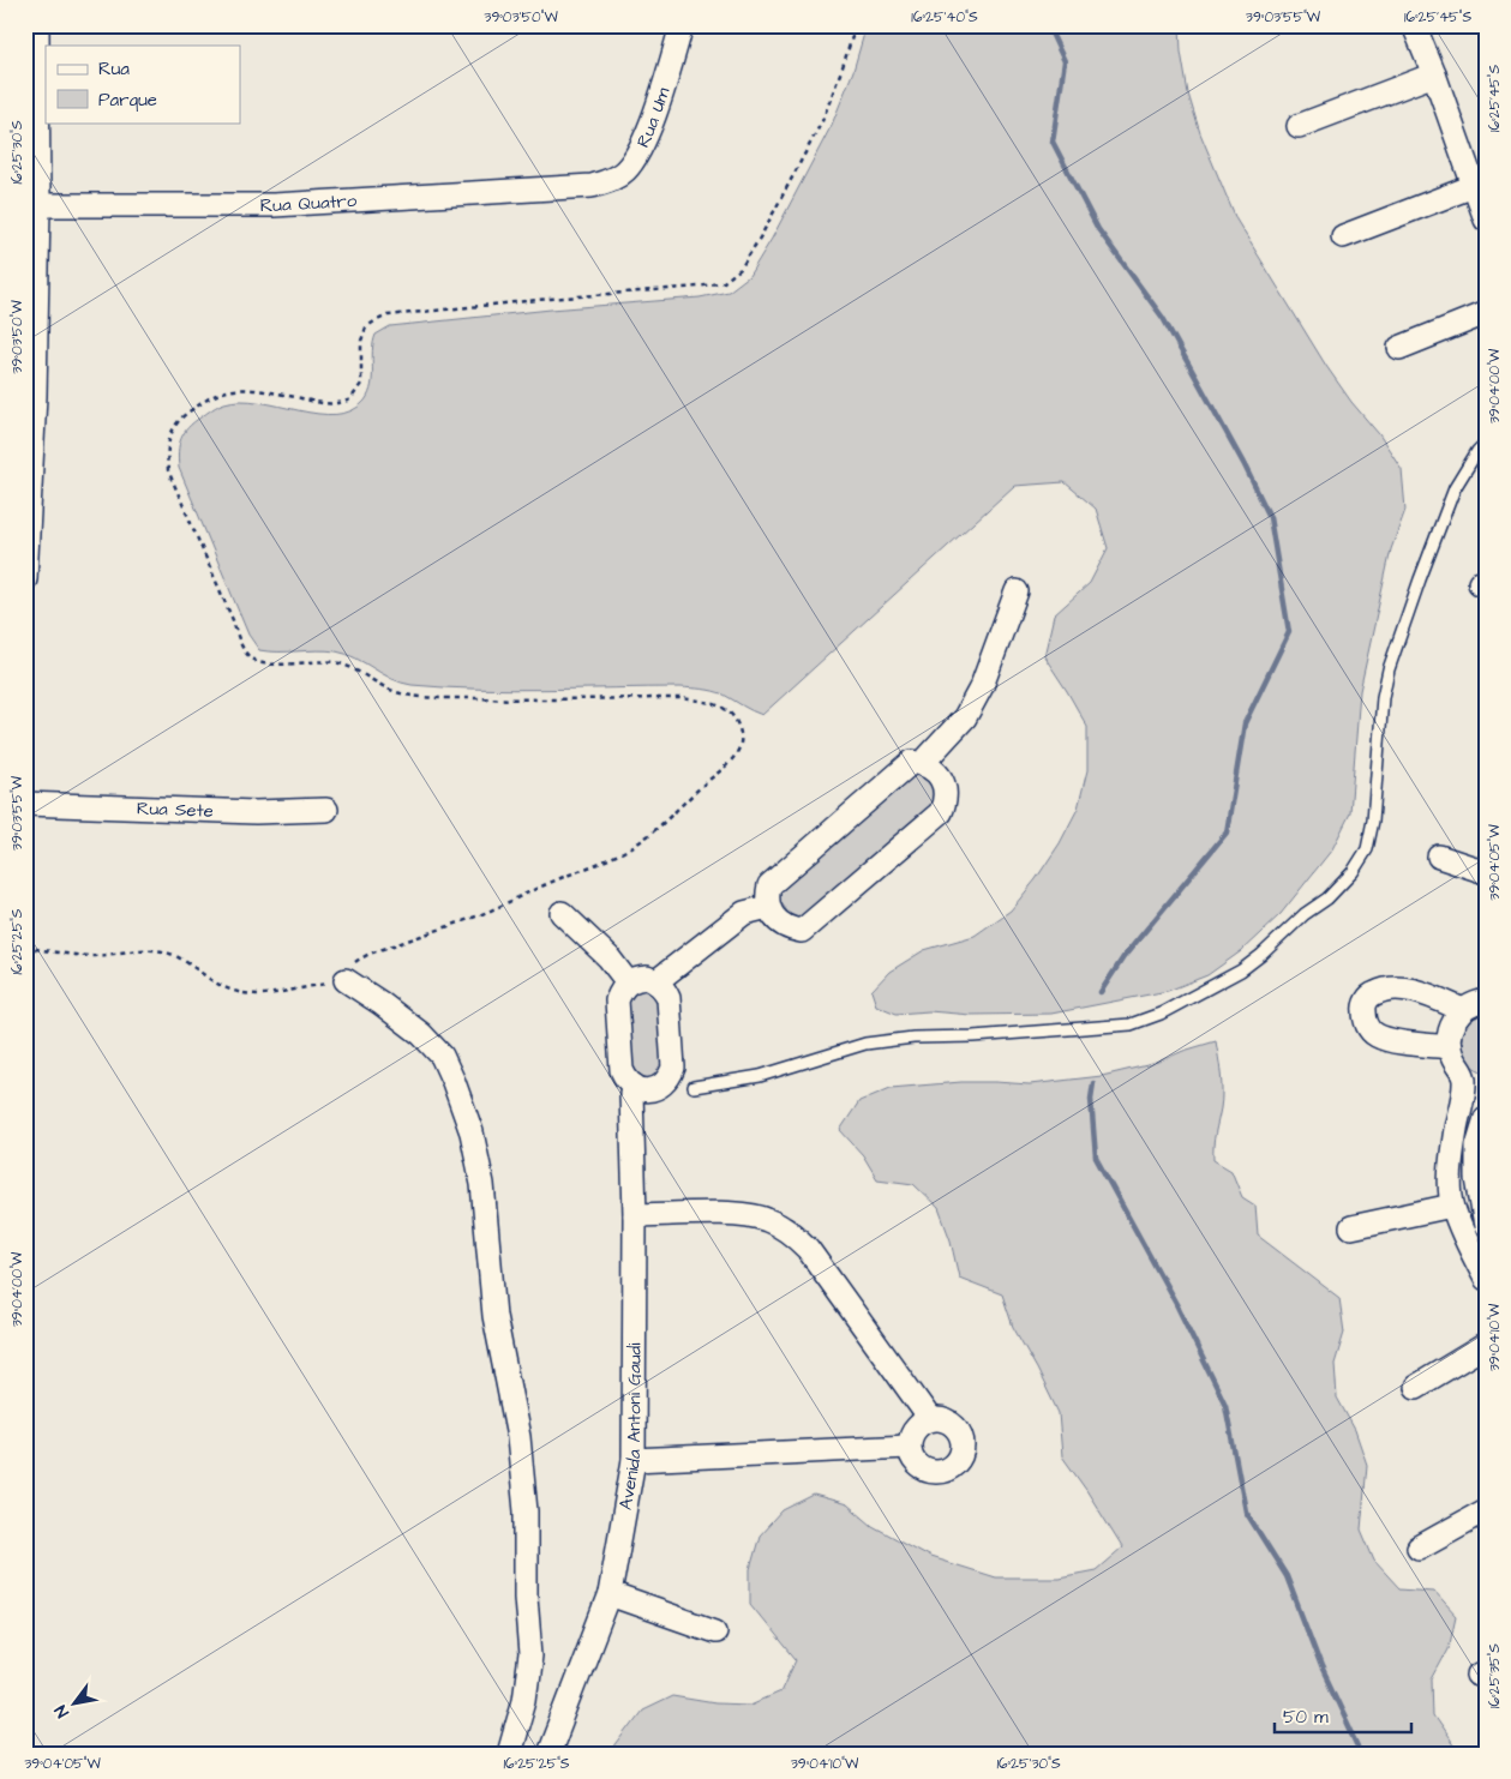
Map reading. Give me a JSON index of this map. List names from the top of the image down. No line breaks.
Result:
{"streets":{"street":["Rua Um","Rua Quatro","Rua Sete","Avenida Antoni Gaudi"]},"crossings":[["Rua Um","Rua Quatro"]],"legend":["Rua","Parque"],"scale_bar":"50 m","north":"bottom left","coordinates":["39°03'50\"W","16°25'40\"S","39°03'55\"W","16°25'45\"S","16°25'30\"S","39°04'00\"W","39°04'05\"W","16°25'25\"S","39°04'10\"W","16°25'35\"S"]}
